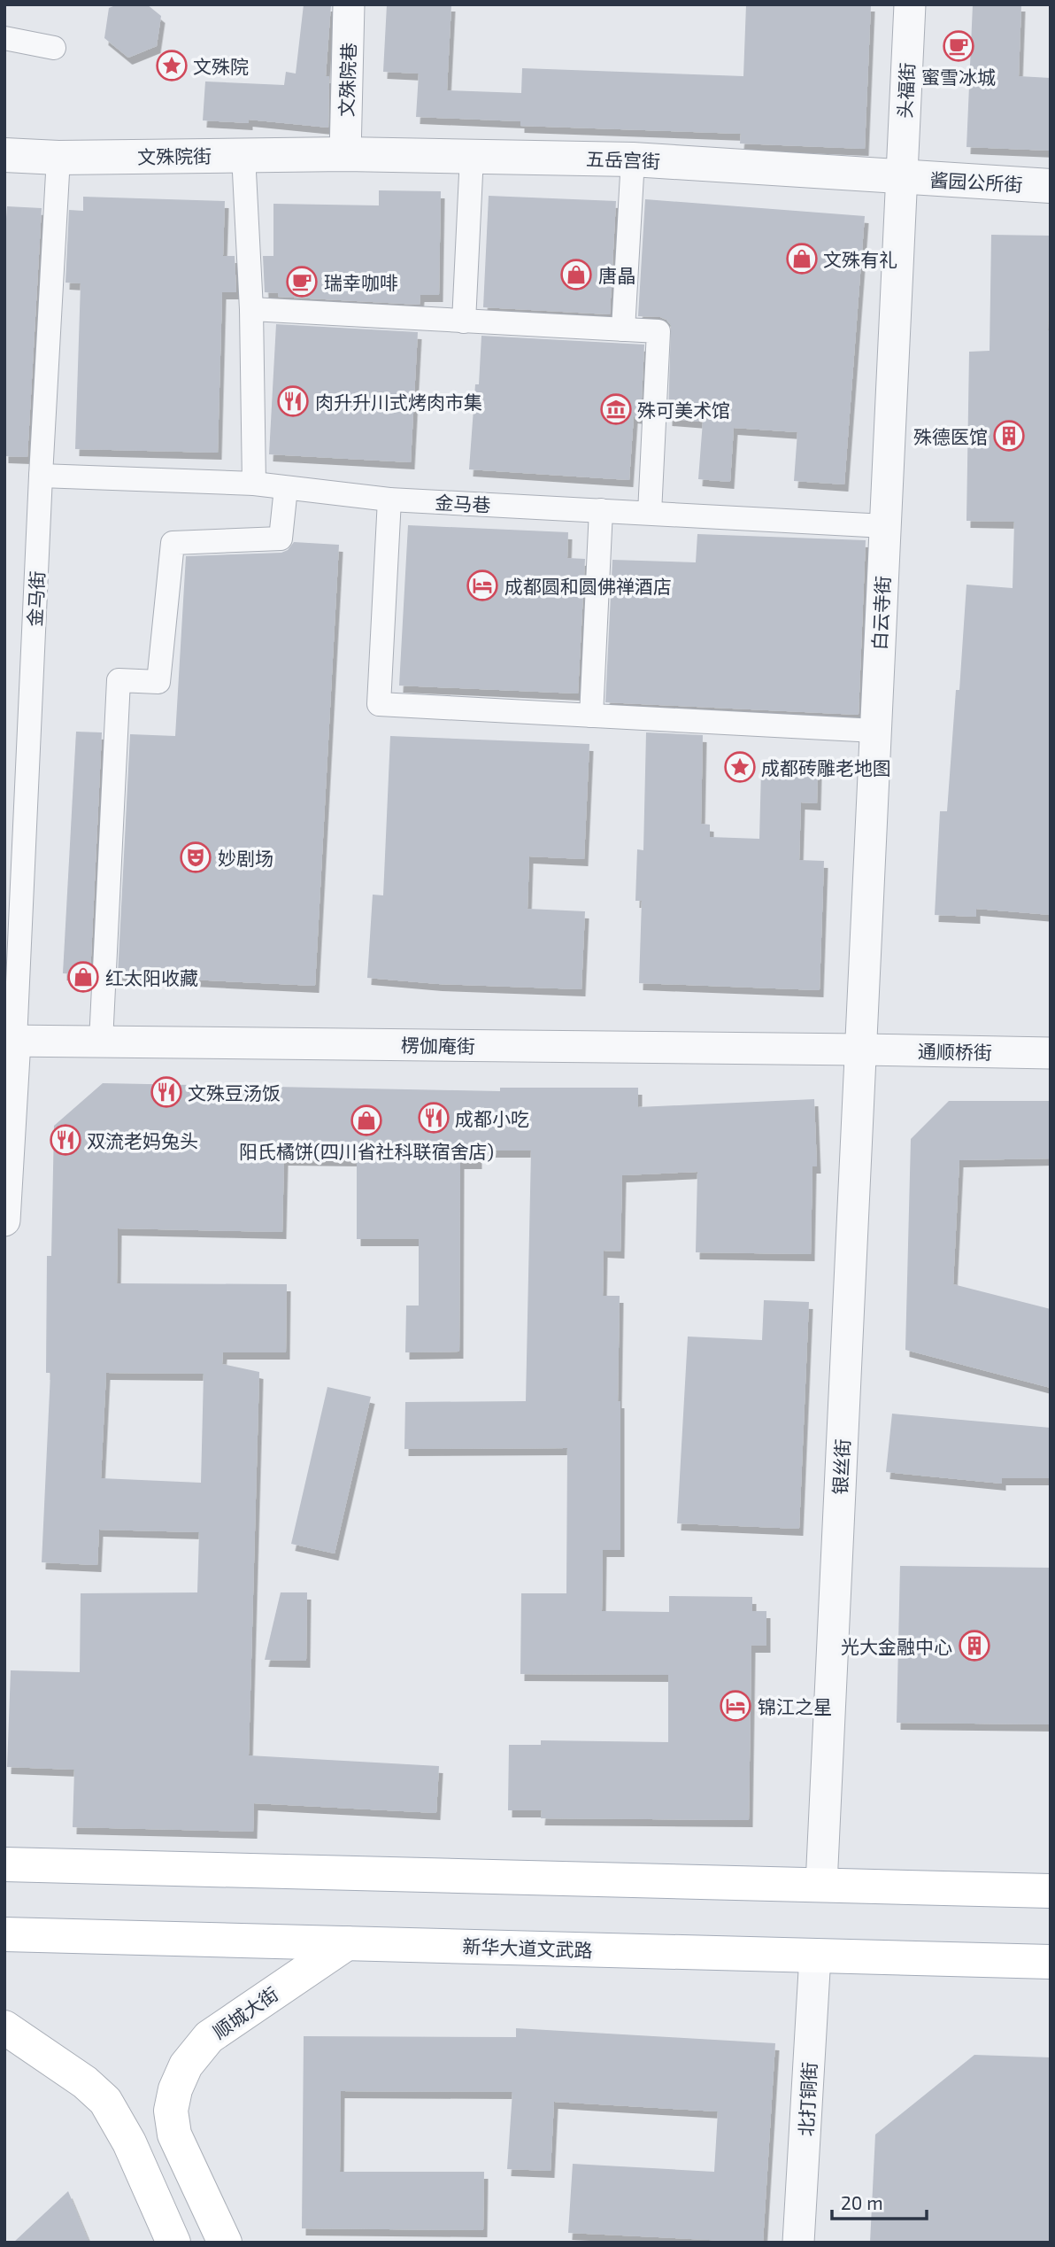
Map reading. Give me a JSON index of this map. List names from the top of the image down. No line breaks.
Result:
{"streets":{"main road":["新华大道文武路","顺城大街"],"street":["文殊院巷","头福街","文殊院街","五岳宫街","酱园公所街","金马巷","金马街","白云寺街","楞伽庵街","通顺桥街","银丝街","北打铜街"]},"crossings":[["文殊院巷","文殊院街"],["文殊院巷","五岳宫街"],["头福街","五岳宫街"],["头福街","酱园公所街"],["头福街","白云寺街"],["文殊院街","五岳宫街"],["文殊院街","金马街"],["五岳宫街","酱园公所街"],["五岳宫街","白云寺街"],["酱园公所街","白云寺街"],["金马巷","金马街"],["金马巷","白云寺街"],["金马街","楞伽庵街"],["白云寺街","楞伽庵街"],["白云寺街","通顺桥街"],["白云寺街","银丝街"],["楞伽庵街","通顺桥街"],["楞伽庵街","银丝街"],["通顺桥街","银丝街"],["新华大道文武路","顺城大街"],["新华大道文武路","北打铜街"]],"places":{"cafe":["蜜雪冰城","瑞幸咖啡"],"place":["文殊院","成都砖雕老地图"],"shop":["文殊有礼","唐晶","红太阳收藏","阳氏橘饼(四川省社科联宿舍店)"],"restaurant":["肉升升川式烤肉市集","文殊豆汤饭","成都小吃","双流老妈兔头"],"museum":["殊可美术馆"],"building":["殊德医馆","光大金融中心"],"hotel":["成都圆和圆佛禅酒店","锦江之星"],"theatre":["妙剧场"]},"scale_bar":"20 m"}
